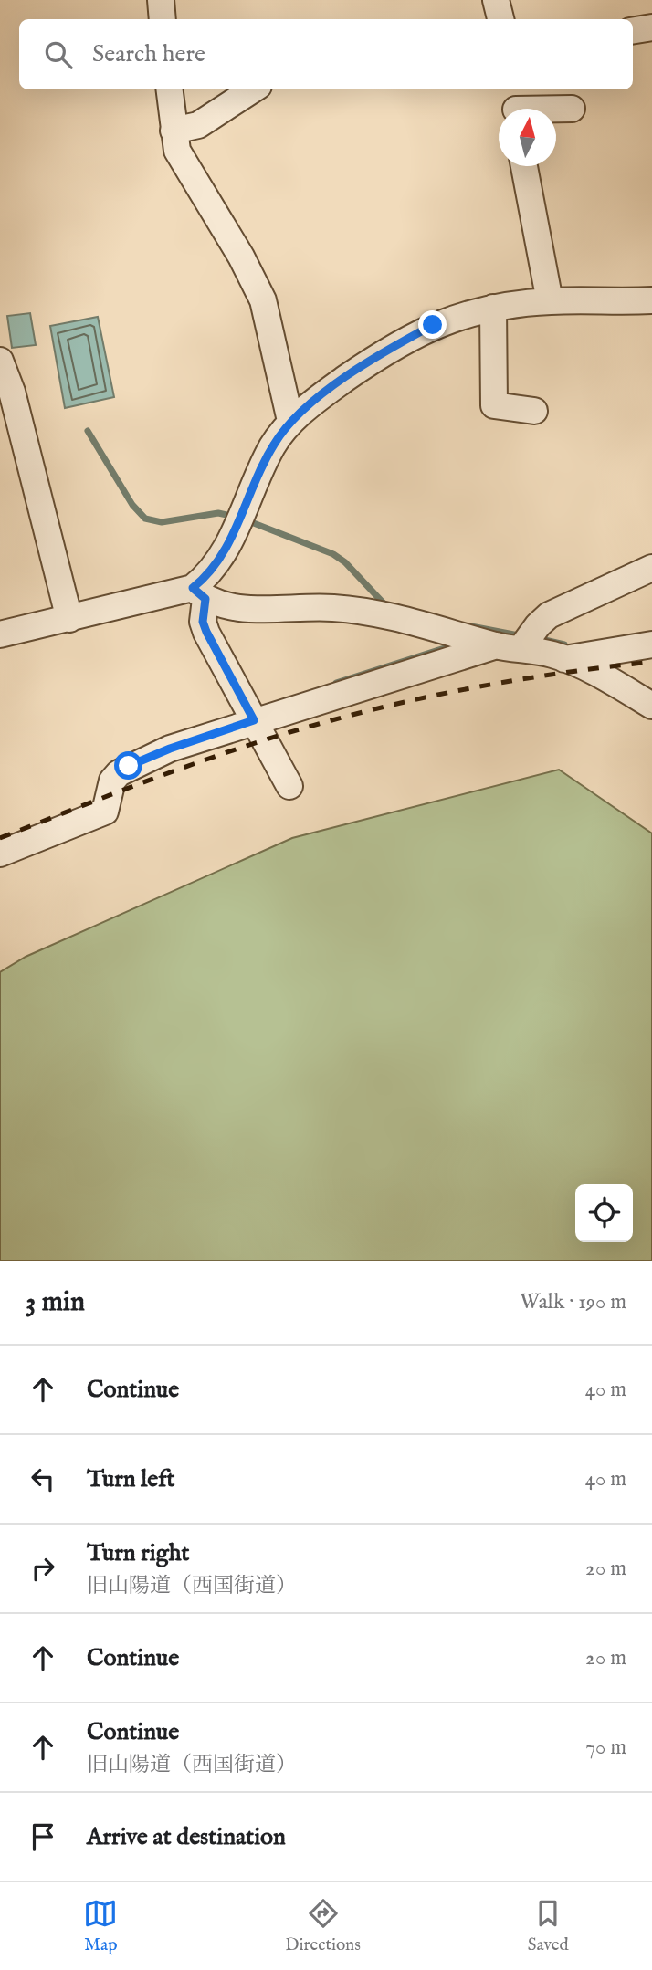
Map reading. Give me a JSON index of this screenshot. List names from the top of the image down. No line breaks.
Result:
{"north":"top","page":{"search":"Search here","heading":["3 min","Walk · 190 m"],"list":[["Continue","40 m"],["Turn left","40 m"],["Turn right","旧山陽道（西国街道）","20 m"],["Continue","20 m"],["Continue","旧山陽道（西国街道）","70 m"],"Arrive at destination"],"nav":["Map","Directions","Saved"]}}
